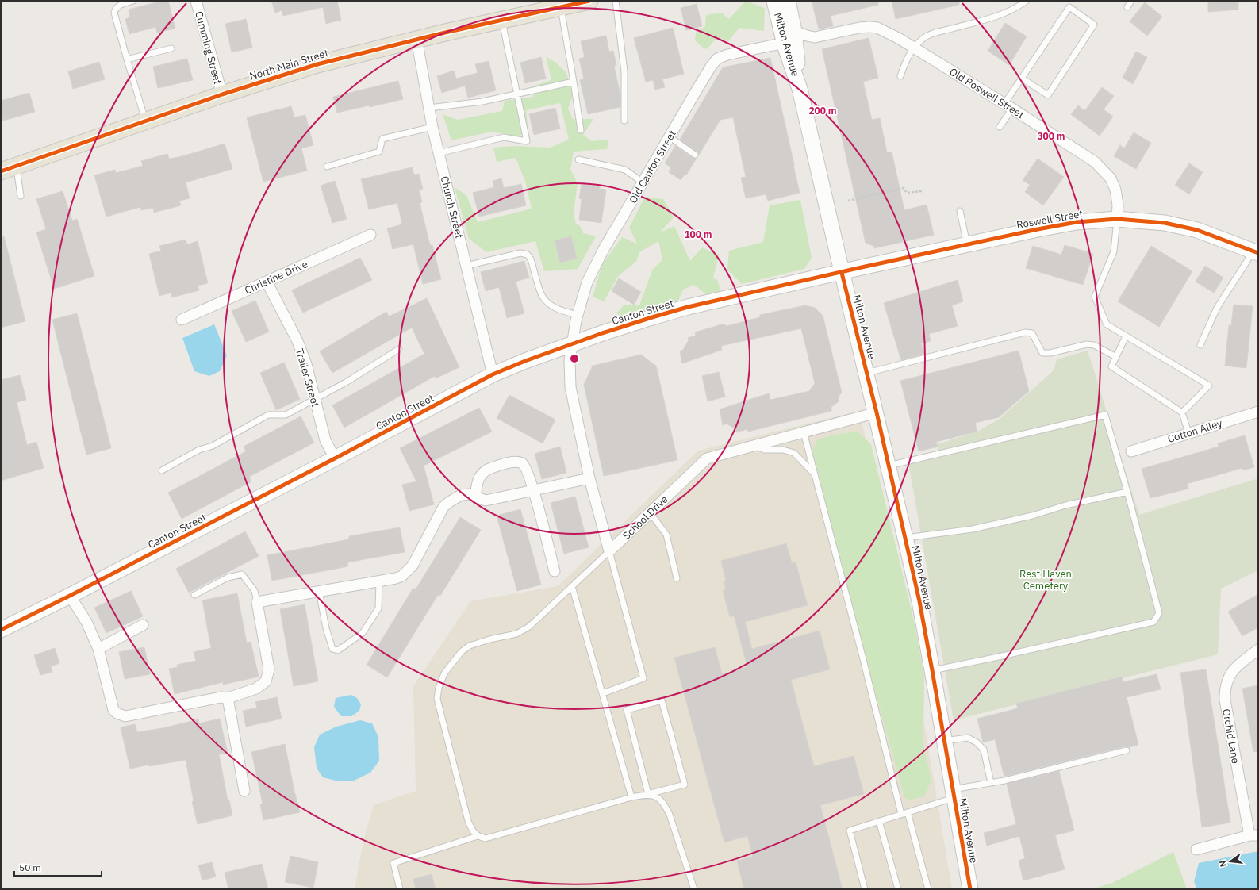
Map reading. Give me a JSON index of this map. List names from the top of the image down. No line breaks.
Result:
{"streets":{"main road":["North Main Street"],"street":["Milton Avenue","Cumming Street","Old Roswell Street","Old Canton Street","Church Street","Roswell Street","Christine Drive","Canton Street","Trailer Street","Cotton Alley","School Drive","Orchid Lane"]},"crossings":[["Milton Avenue","Old Roswell Street"],["Milton Avenue","Old Canton Street"],["Milton Avenue","Roswell Street"],["Milton Avenue","Canton Street"],["Milton Avenue","School Drive"],["Cumming Street","North Main Street"],["North Main Street","Church Street"],["Old Roswell Street","Roswell Street"],["Old Canton Street","Canton Street"],["Old Canton Street","School Drive"],["Church Street","Canton Street"],["Roswell Street","Canton Street"],["Christine Drive","Trailer Street"],["Canton Street","Trailer Street"],["Canton Street","School Drive"]],"parks":["Rest Haven Cemetery"],"scale_bar":"50 m","north":"left","rings":["200 m","300 m","100 m"]}
